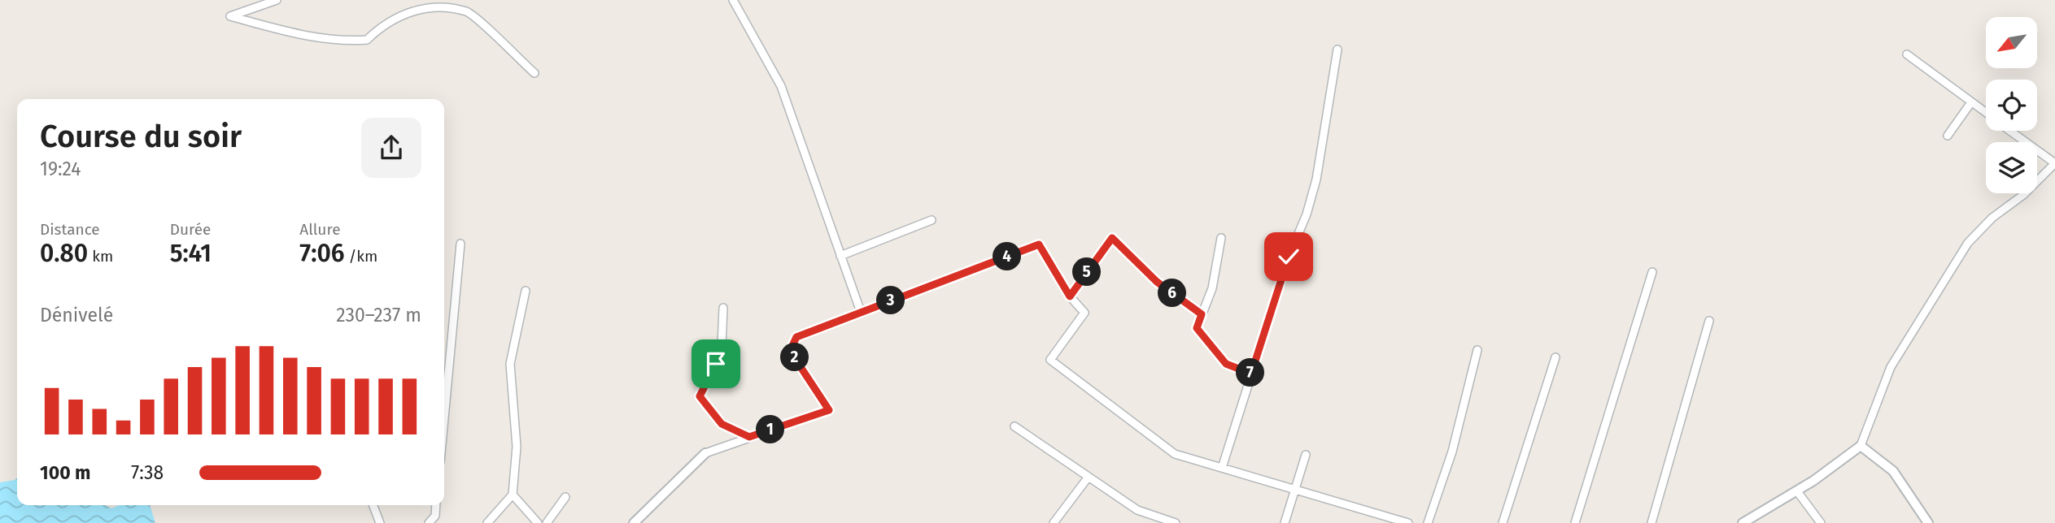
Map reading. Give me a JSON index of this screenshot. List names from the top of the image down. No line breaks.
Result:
{"north":"bottom left","page":{"heading":["Course du soir","19:24"],"stats":[["Distance","0.80 km"],["Durée","5:41"],["Allure","7:06 /km"]],"pins":["4","5","6","3","2","7","1"],"chart":["Dénivelé","230–237 m"],"list":[{"name":"100 m","note":"7:38"}]}}
